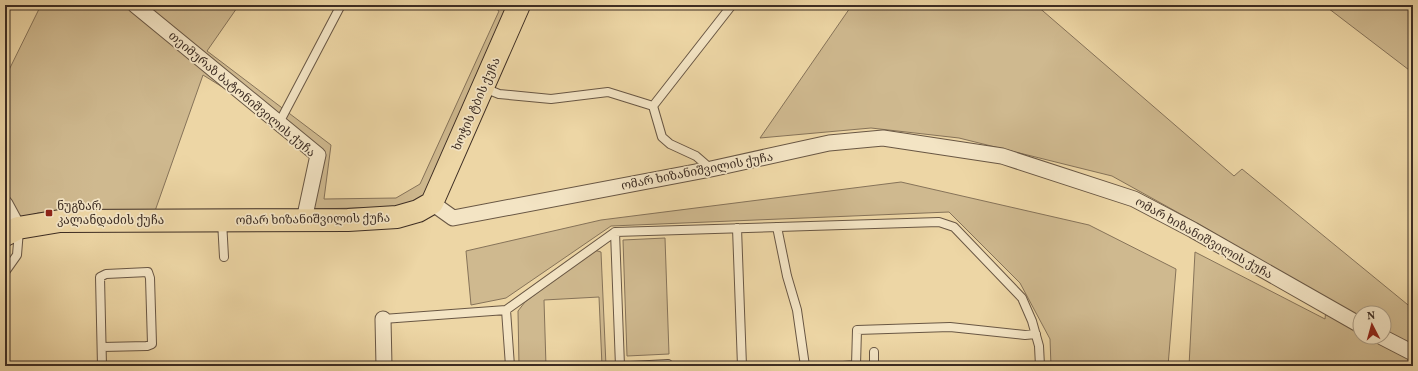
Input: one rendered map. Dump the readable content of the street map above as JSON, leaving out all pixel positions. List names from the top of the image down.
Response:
{
  "streets": {
    "main road": ["ხოჭის ტბის ქუჩა", "ომარ ხიზანიშვილის ქუჩა"],
    "street": ["თეიმურაზ ბატონიშვილის ქუჩა"]
  },
  "crossings": [
    ["თეიმურაზ ბატონიშვილის ქუჩა", "ომარ ხიზანიშვილის ქუჩა"],
    ["ხოჭის ტბის ქუჩა", "ომარ ხიზანიშვილის ქუჩა"]
  ],
  "places": {
    "transit": ["ნუგზარ კალანდაძის ქუჩა"]
  },
  "north": "top"
}
